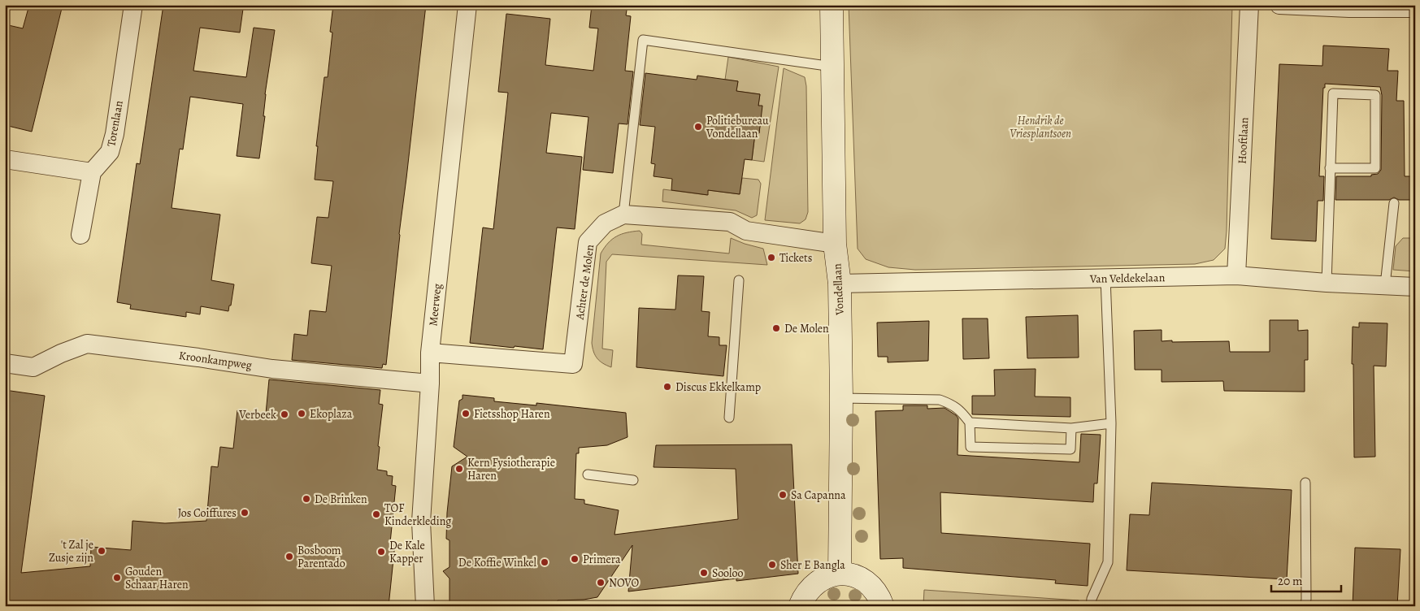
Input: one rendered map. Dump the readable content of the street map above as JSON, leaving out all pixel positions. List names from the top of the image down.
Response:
{
  "streets": {
    "street": [
      "Torenlaan",
      "Hooftlaan",
      "Van Veldekelaan",
      "Achter de Molen",
      "Vondellaan",
      "Meerweg",
      "Kroonkampweg"
    ]
  },
  "crossings": [
    ["Hooftlaan", "Van Veldekelaan"],
    ["Van Veldekelaan", "Vondellaan"],
    ["Achter de Molen", "Vondellaan"],
    ["Achter de Molen", "Meerweg"],
    ["Meerweg", "Kroonkampweg"]
  ],
  "parks": ["Hendrik de Vriesplantsoen"],
  "places": [
    "Politiebureau Vondellaan",
    "Tickets",
    "De Molen",
    "Discus Ekkelkamp",
    "Ekoplaza",
    "Fietsshop Haren",
    "Verbeek",
    "Kern Fysiotherapie Haren",
    "Sa Capanna",
    "De Brinken",
    "Jos Coiffures",
    "TOF Kinderkleding",
    "'t Zal je Zusje zijn",
    "De Kale Kapper",
    "Bosboom Parentado",
    "Primera",
    "De Koffie Winkel",
    "Sher E Bangla",
    "Sooloo",
    "Gouden Schaar Haren",
    "NOVO"
  ],
  "scale_bar": "20 m"
}
